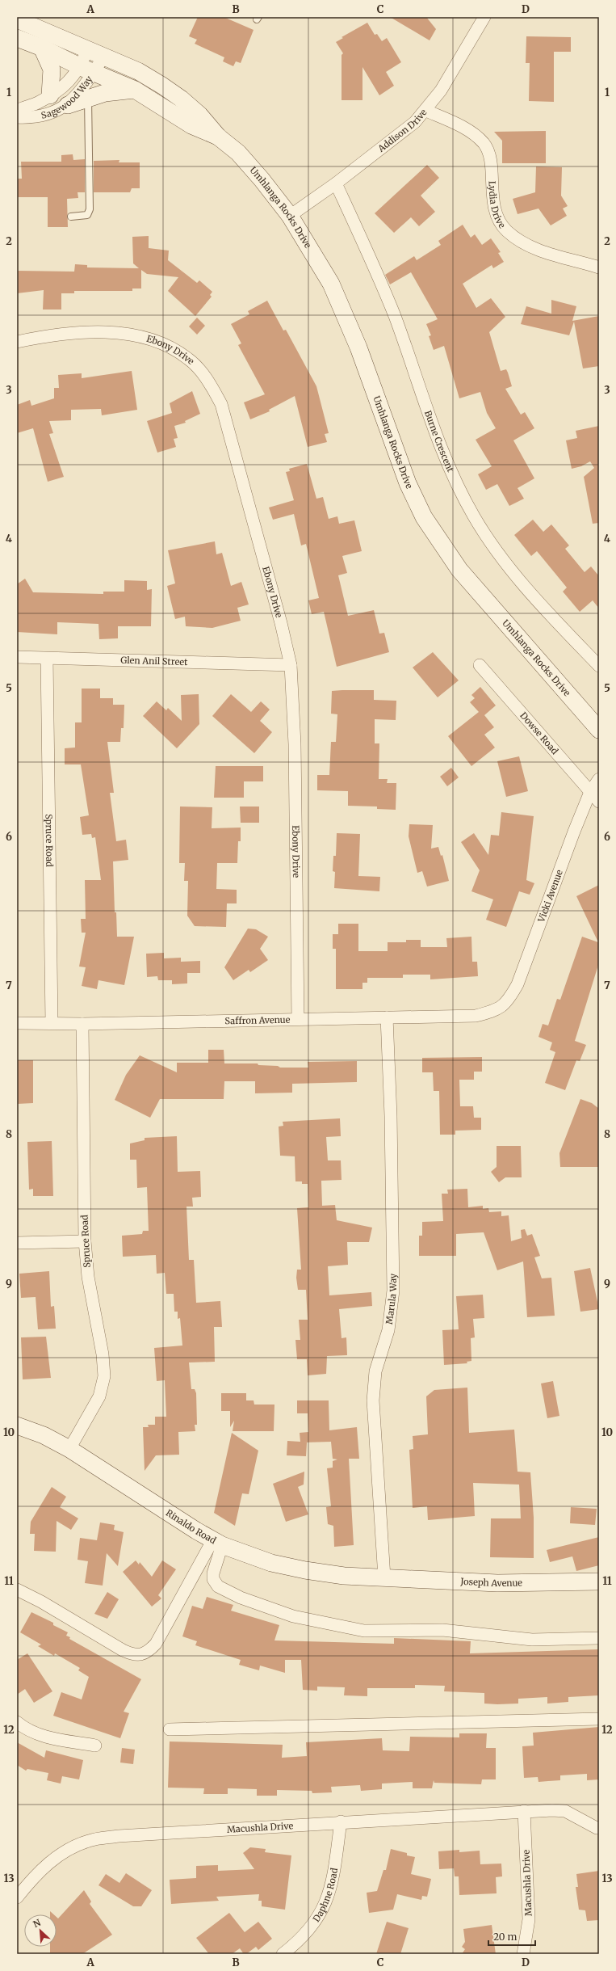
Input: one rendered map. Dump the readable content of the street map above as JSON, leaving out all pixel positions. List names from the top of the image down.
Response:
{
  "streets": {
    "main road": ["Umhlanga Rocks Drive", "Rinaldo Road", "Joseph Avenue"],
    "street": [
      "Sagewood Way",
      "Addison Drive",
      "Lydia Drive",
      "Ebony Drive",
      "Burne Crescent",
      "Glen Anil Street",
      "Dowse Road",
      "Spruce Road",
      "Vicki Avenue",
      "Saffron Avenue",
      "Marula Way",
      "Macushla Drive",
      "Daphne Road"
    ]
  },
  "crossings": [
    ["Sagewood Way", "Umhlanga Rocks Drive"],
    ["Addison Drive", "Lydia Drive"],
    ["Addison Drive", "Umhlanga Rocks Drive"],
    ["Addison Drive", "Burne Crescent"],
    ["Ebony Drive", "Glen Anil Street"],
    ["Ebony Drive", "Saffron Avenue"],
    ["Glen Anil Street", "Spruce Road"],
    ["Dowse Road", "Vicki Avenue"],
    ["Spruce Road", "Saffron Avenue"],
    ["Spruce Road", "Rinaldo Road"],
    ["Vicki Avenue", "Saffron Avenue"],
    ["Saffron Avenue", "Marula Way"],
    ["Marula Way", "Rinaldo Road"],
    ["Marula Way", "Joseph Avenue"],
    ["Rinaldo Road", "Joseph Avenue"],
    ["Macushla Drive", "Daphne Road"]
  ],
  "scale_bar": "20 m",
  "north": "top left",
  "grid": {
    "columns": [
      "A",
      "B",
      "C",
      "D"
    ],
    "rows": [
      "1",
      "2",
      "3",
      "4",
      "5",
      "6",
      "7",
      "8",
      "9",
      "10",
      "11",
      "12",
      "13"
    ]
  }
}
